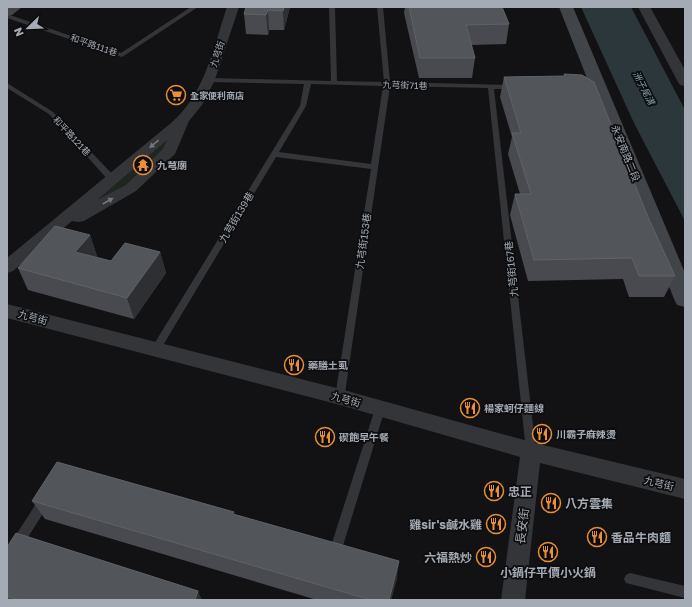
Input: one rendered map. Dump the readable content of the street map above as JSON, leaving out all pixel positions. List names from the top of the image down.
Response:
{
  "streets": {
    "main road": ["永安南路二段"],
    "street": ["九芎街", "長安街"],
    "lane": [
      "和平路111巷",
      "九芎街71巷",
      "和平路121巷",
      "九芎街139巷",
      "九芎街153巷",
      "九芎街167巷"
    ]
  },
  "crossings": [
    ["九芎街", "九芎街71巷"],
    ["九芎街", "和平路121巷"],
    ["九芎街", "九芎街139巷"],
    ["九芎街", "九芎街153巷"],
    ["九芎街", "九芎街167巷"],
    ["九芎街", "長安街"],
    ["九芎街71巷", "九芎街139巷"],
    ["九芎街71巷", "九芎街153巷"],
    ["九芎街71巷", "九芎街167巷"],
    ["九芎街167巷", "長安街"]
  ],
  "water": ["洲子尾溝"],
  "places": {
    "supermarket": ["全家便利商店"],
    "temple": ["九芎廟"],
    "restaurant": [
      "藥膳土虱",
      "楊家蚵仔麵線",
      "川霸子麻辣燙",
      "碶飽早午餐",
      "忠正",
      "八方雲集",
      "雞sir's鹹水雞",
      "香品牛肉麵",
      "小鍋仔平價小火鍋",
      "六福熱炒"
    ]
  },
  "north": "bottom left"
}
